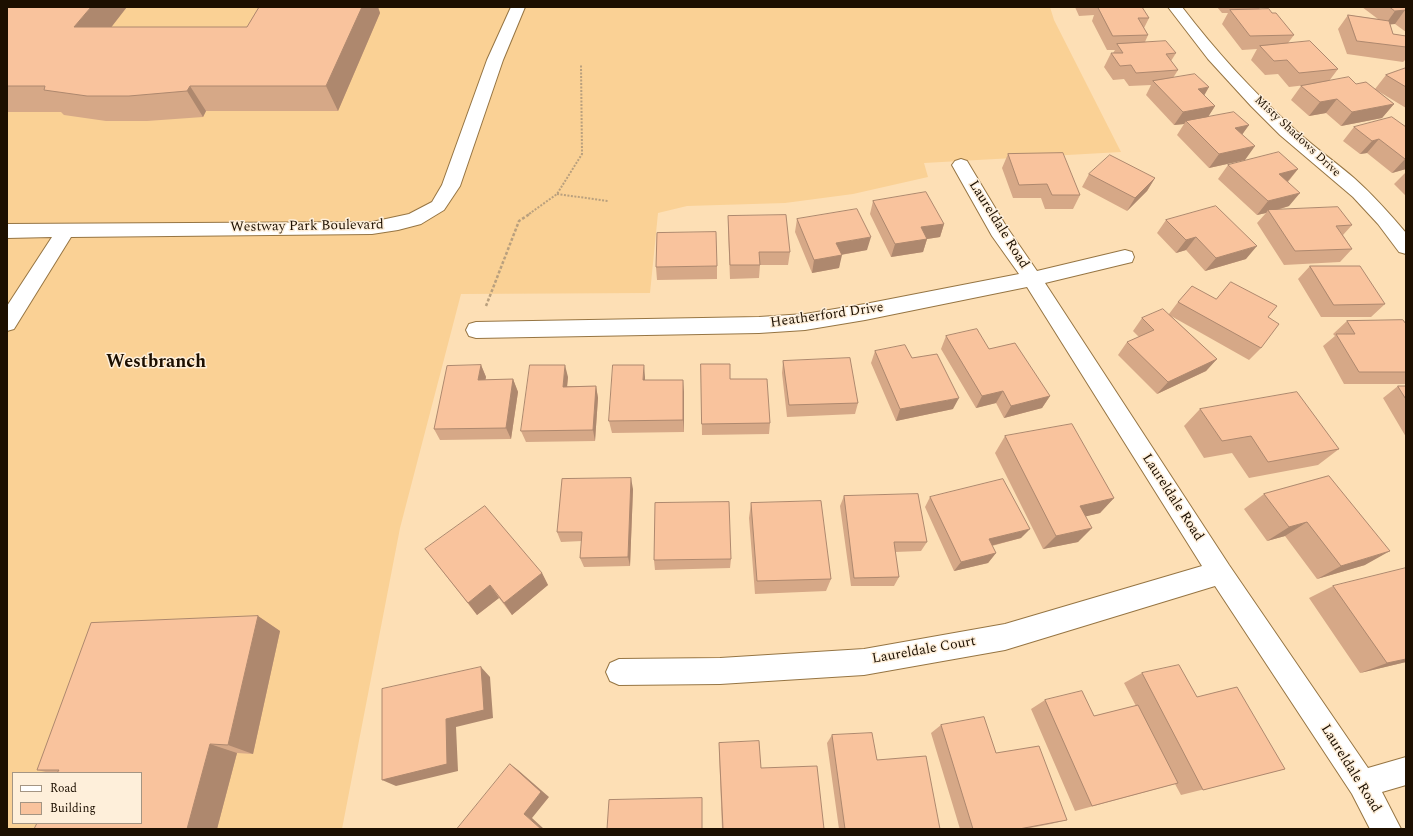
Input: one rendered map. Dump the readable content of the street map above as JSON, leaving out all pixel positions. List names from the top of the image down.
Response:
{
  "streets": {
    "street": [
      "Misty Shadows Drive",
      "Laureldale Road",
      "Westway Park Boulevard",
      "Heatherford Drive",
      "Laureldale Court"
    ]
  },
  "crossings": [
    ["Laureldale Road", "Heatherford Drive"],
    ["Laureldale Road", "Laureldale Court"]
  ],
  "districts": ["Westbranch"],
  "legend": ["Road", "Building"]
}
